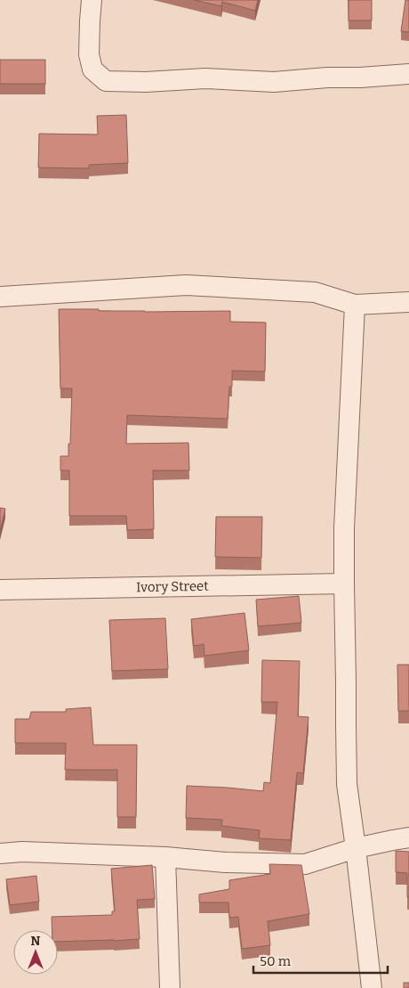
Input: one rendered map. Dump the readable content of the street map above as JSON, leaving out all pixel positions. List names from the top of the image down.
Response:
{
  "streets": {
    "street": ["Ivory Street"]
  },
  "scale_bar": "50 m",
  "north": "top"
}
